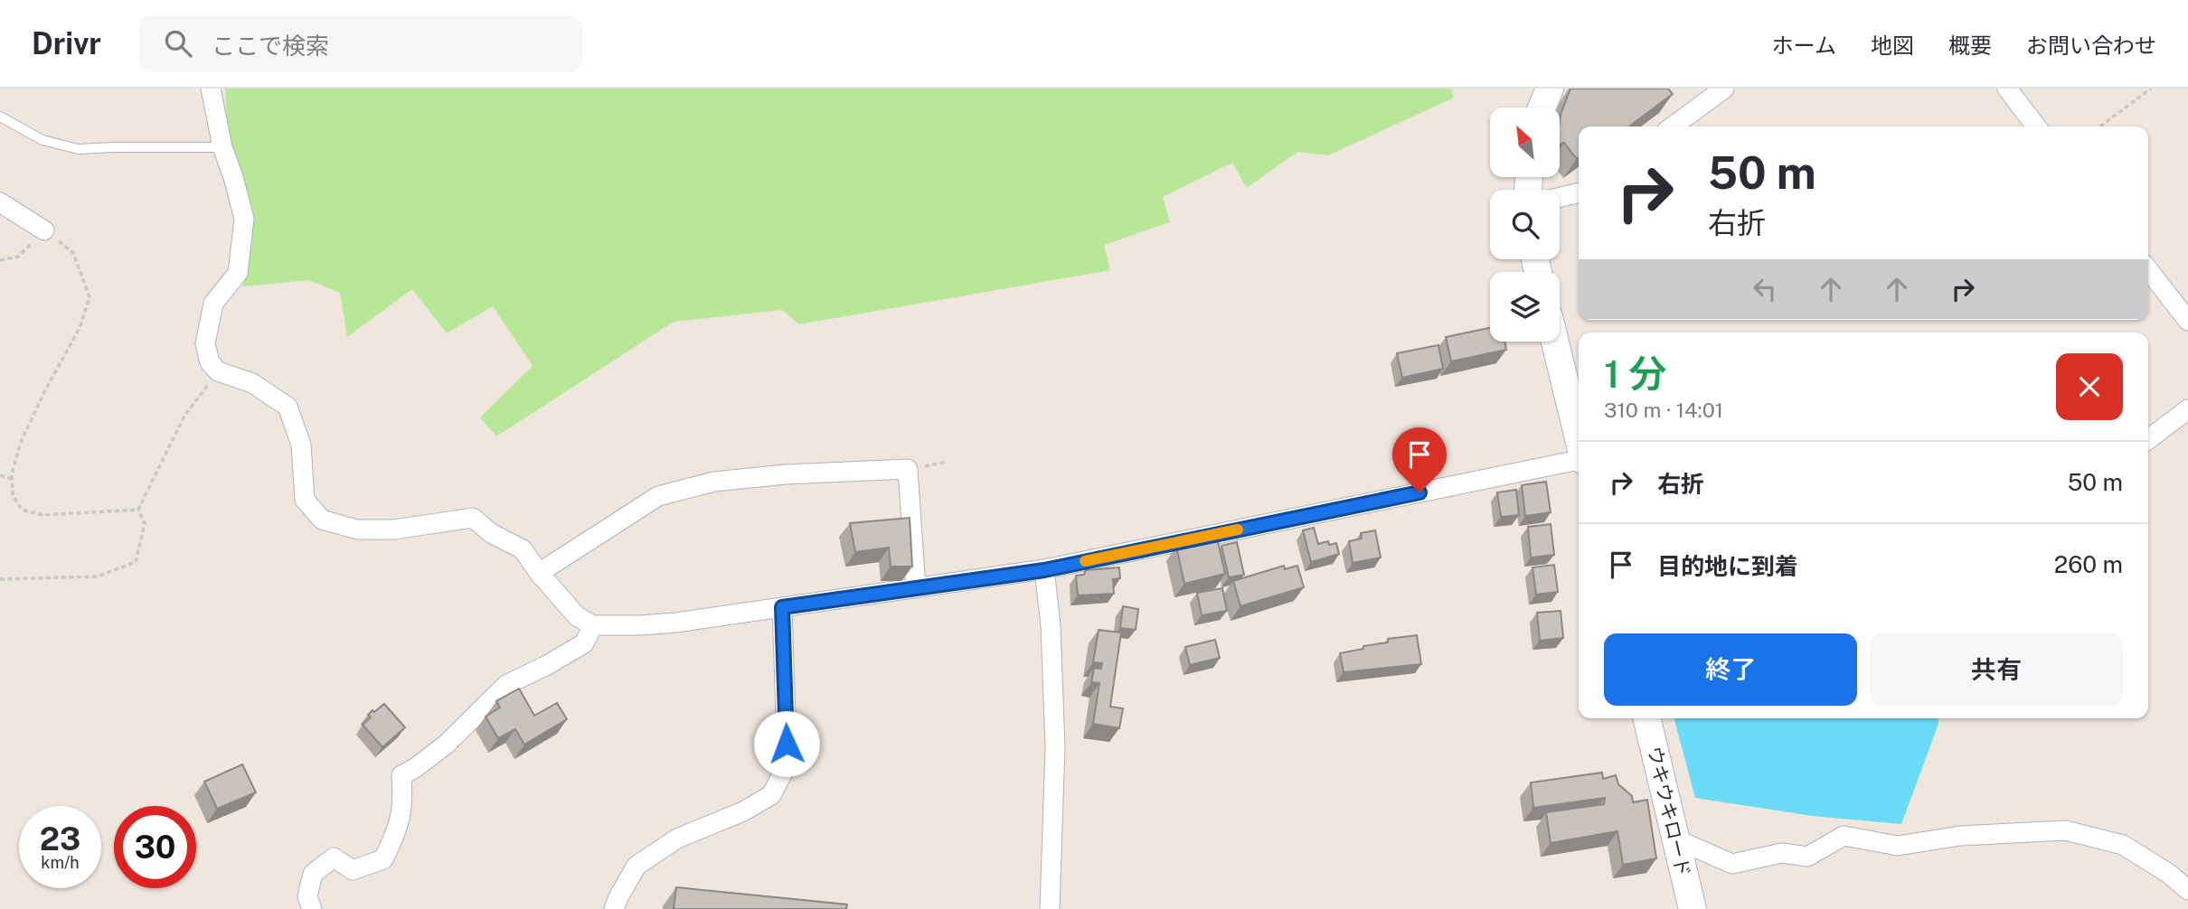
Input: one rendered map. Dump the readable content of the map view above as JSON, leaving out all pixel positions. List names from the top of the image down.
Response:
{
  "streets": {
    "street": ["ウキウキロード"]
  },
  "north": "top left",
  "page": {
    "header": "Drivr",
    "search": "ここで検索",
    "nav": [
      "ホーム",
      "地図",
      "概要",
      "お問い合わせ"
    ],
    "turn": ["50 m", "右折"],
    "heading": ["1 分", "310 m · 14:01"],
    "list": [
      {
        "name": "右折",
        "value": "50 m"
      },
      {
        "name": "目的地に到着",
        "value": "260 m"
      }
    ],
    "buttons": ["終了", "共有"],
    "speed": "23 km/h",
    "limit": "30"
  }
}
